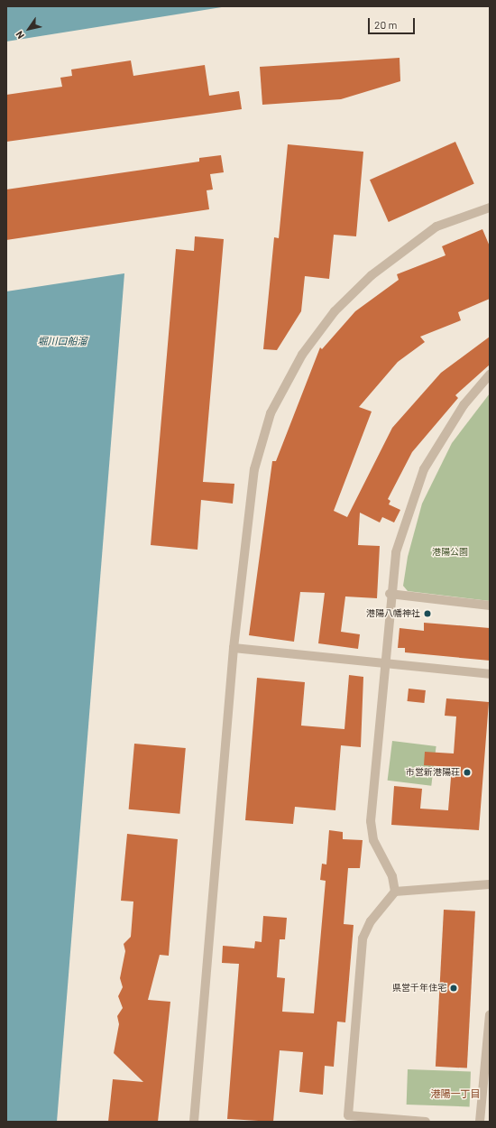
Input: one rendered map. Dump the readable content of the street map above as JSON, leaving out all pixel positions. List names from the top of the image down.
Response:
{
  "districts": ["港陽一丁目"],
  "water": ["堀川口船溜"],
  "parks": ["港陽公園"],
  "places": ["港陽八幡神社", "市営新港陽荘", "県営千年住宅"],
  "scale_bar": "20 m",
  "north": "bottom left"
}
